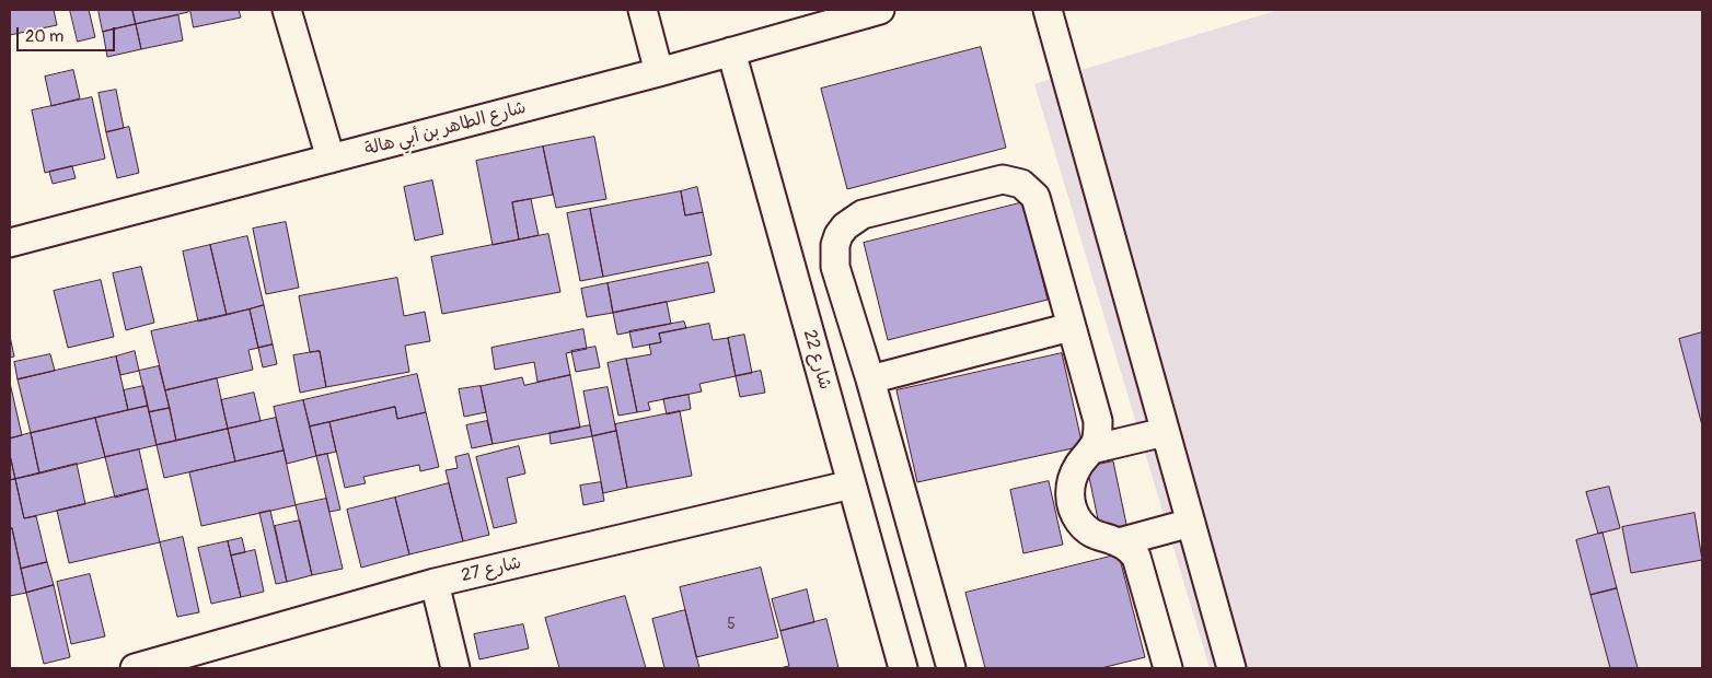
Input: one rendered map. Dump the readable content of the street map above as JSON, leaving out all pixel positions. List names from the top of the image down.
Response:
{
  "streets": {
    "street": ["شارع الطاهر بن أبي هالة", "شارع 22", "شارع 27"]
  },
  "crossings": [
    ["شارع الطاهر بن أبي هالة", "شارع 22"],
    ["شارع 22", "شارع 27"]
  ],
  "house_numbers": ["5"],
  "scale_bar": "20 m"
}
